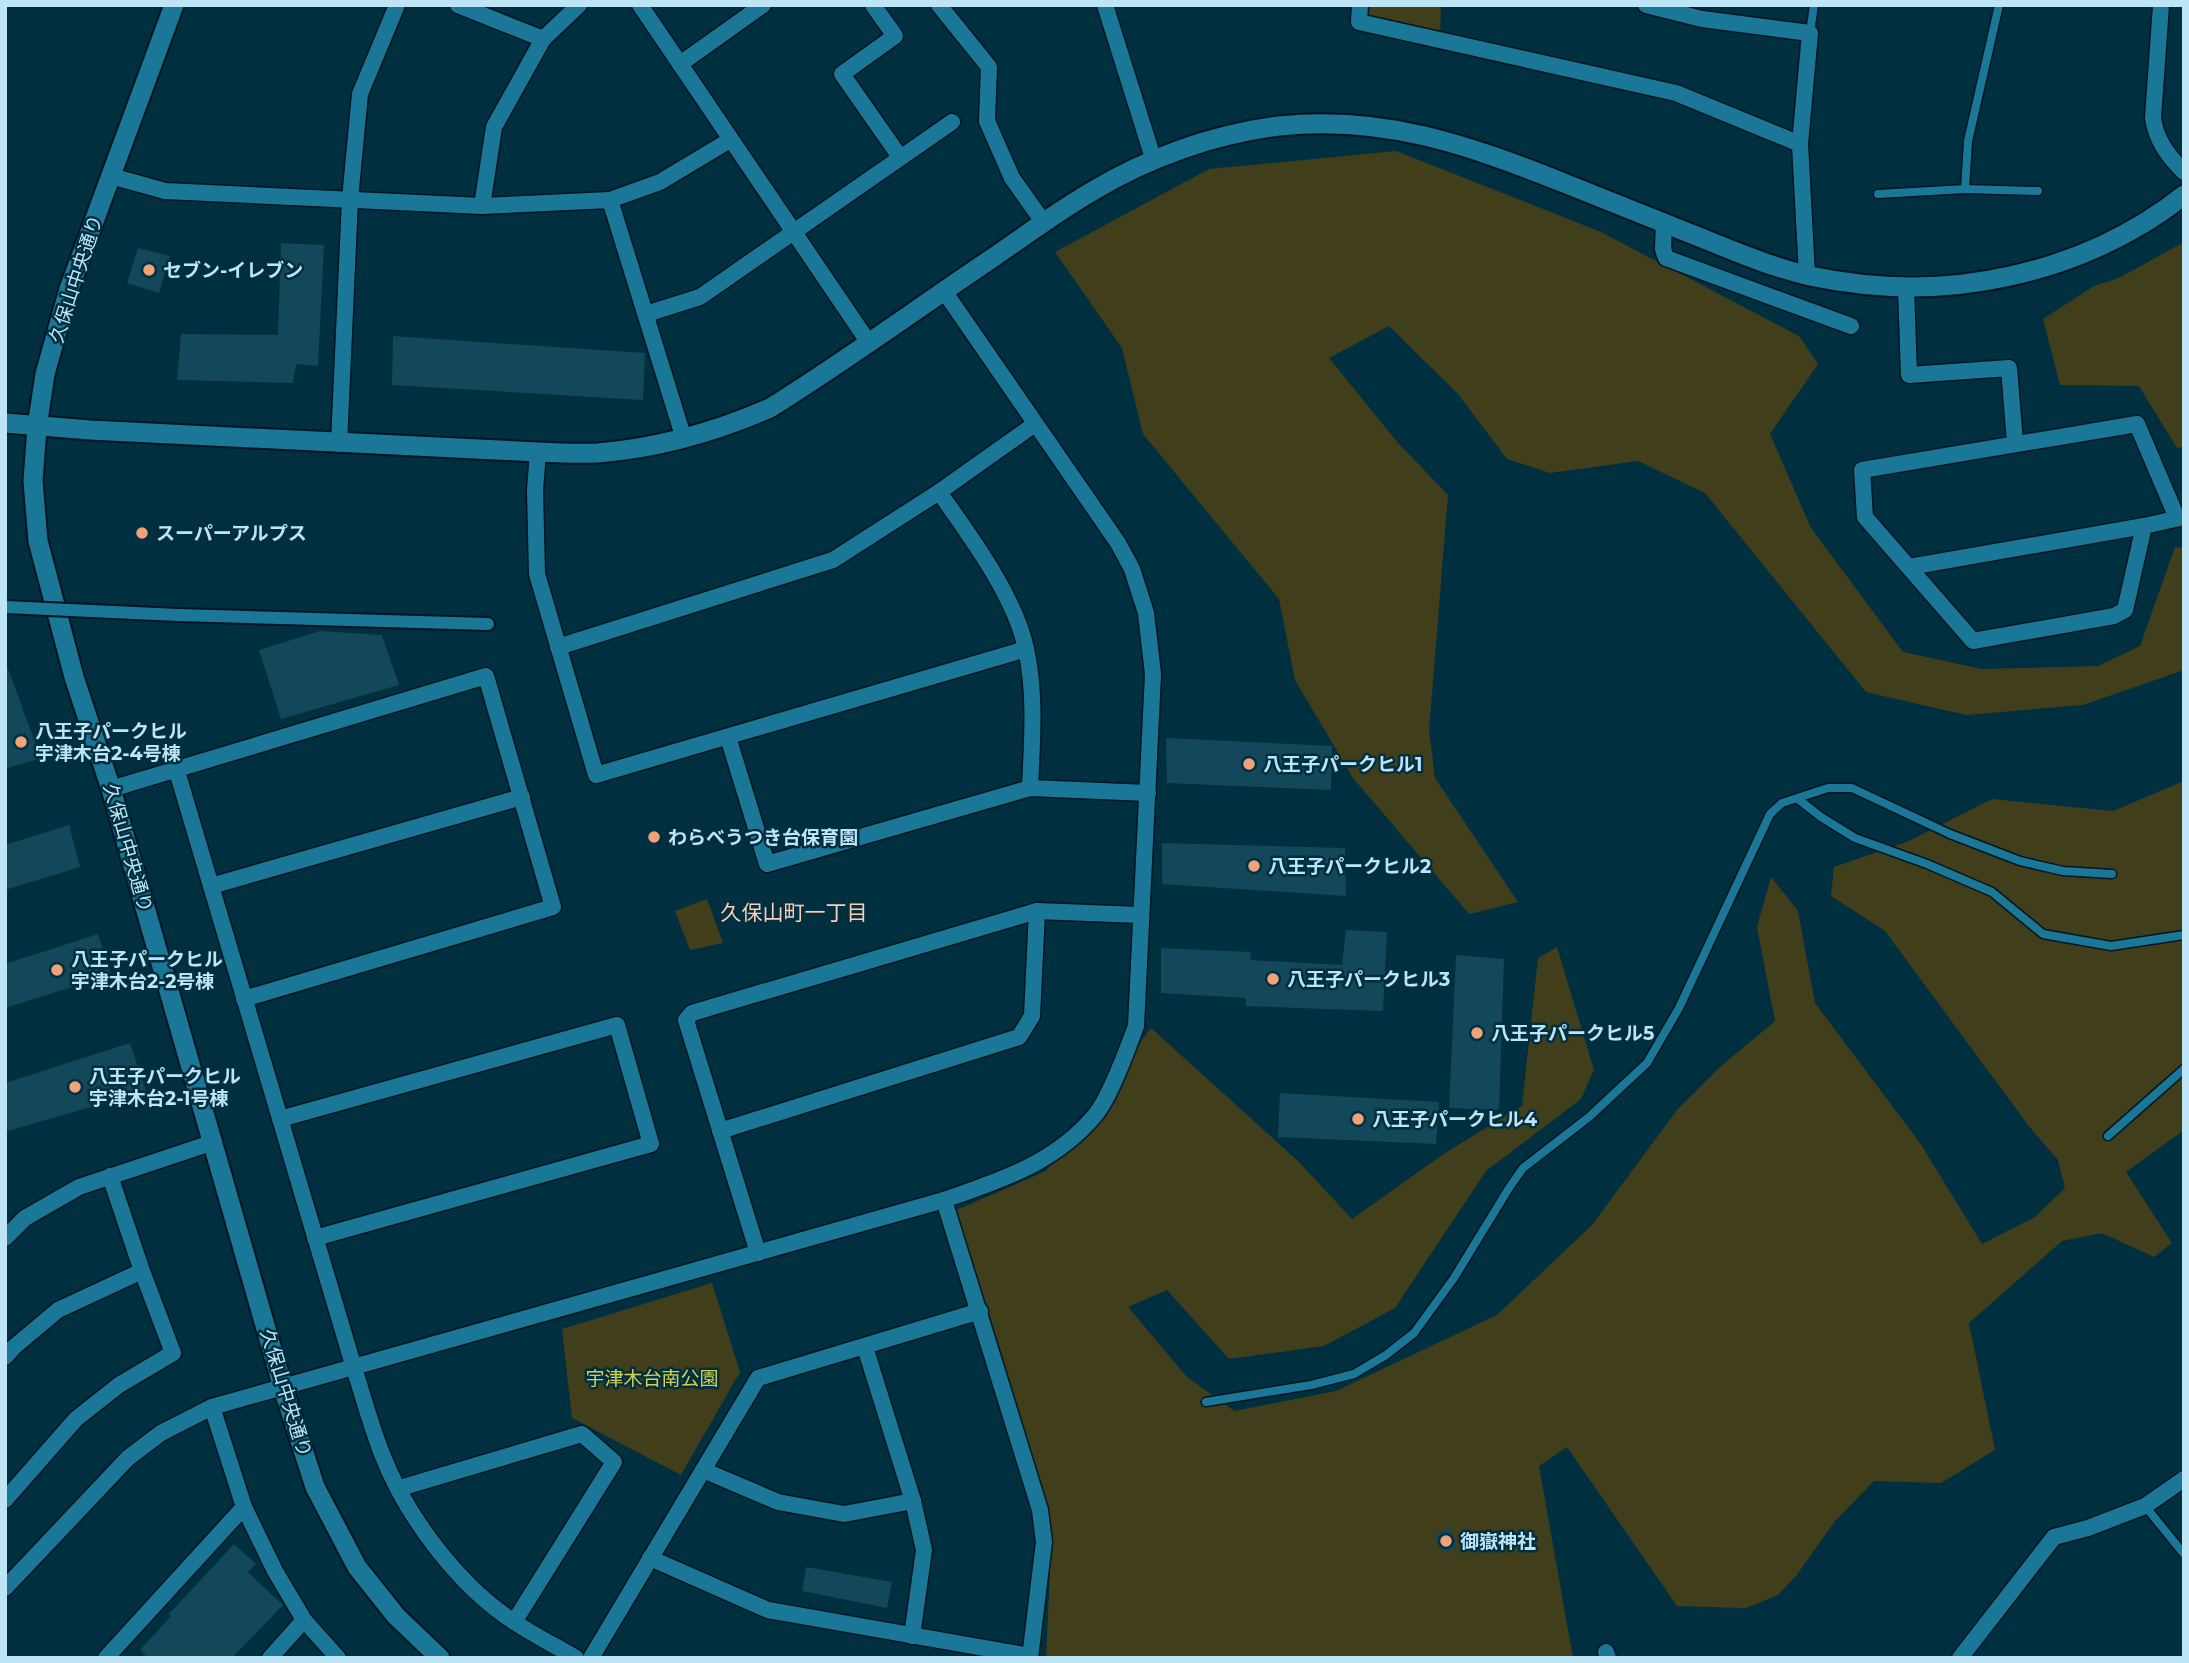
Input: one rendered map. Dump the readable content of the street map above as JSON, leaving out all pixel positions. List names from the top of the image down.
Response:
{
  "streets": {
    "street": ["久保山中央通り"]
  },
  "districts": ["久保山町一丁目"],
  "parks": ["宇津木台南公園"],
  "places": [
    "セブン-イレブン",
    "スーパーアルプス",
    "八王子パークヒル 宇津木台2-4号棟",
    "八王子パークヒル1",
    "わらべうつき台保育園",
    "八王子パークヒル2",
    "八王子パークヒル 宇津木台2-2号棟",
    "八王子パークヒル3",
    "八王子パークヒル5",
    "八王子パークヒル 宇津木台2-1号棟",
    "八王子パークヒル4",
    "御嶽神社"
  ]
}
